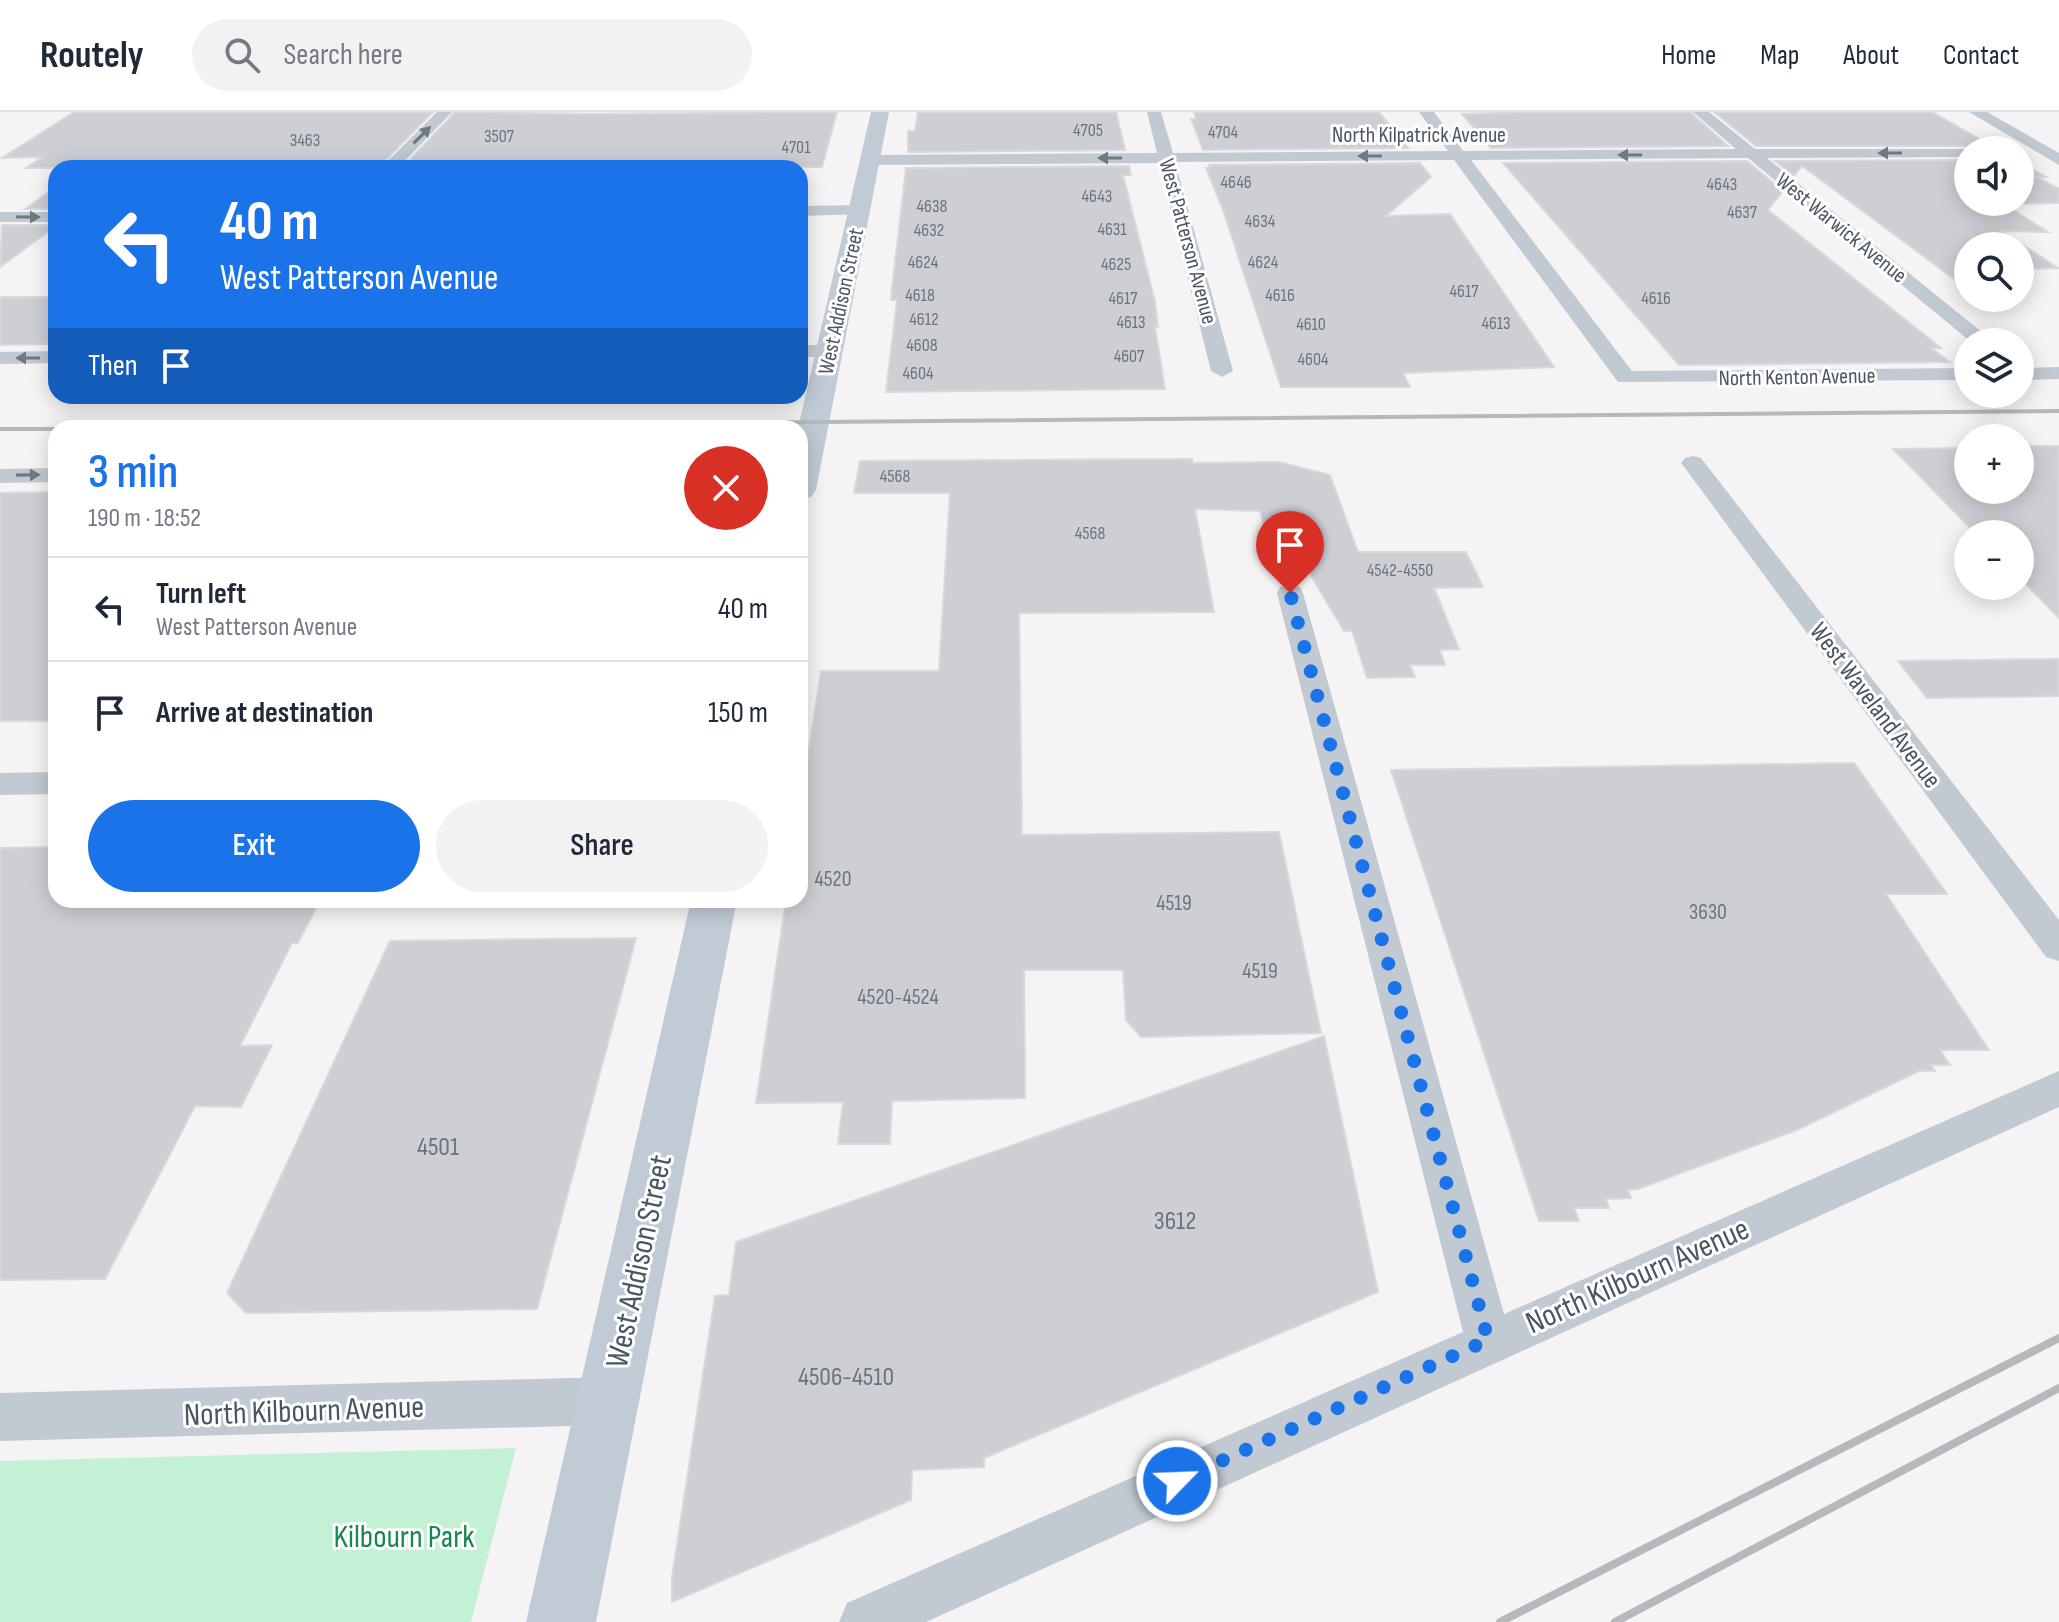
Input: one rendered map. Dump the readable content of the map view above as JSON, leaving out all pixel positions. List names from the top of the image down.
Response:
{
  "streets": {
    "main road": ["West Addison Street"],
    "street": [
      "North Kilpatrick Avenue",
      "West Warwick Avenue",
      "West Patterson Avenue",
      "North Kenton Avenue",
      "West Waveland Avenue",
      "North Kilbourn Avenue"
    ]
  },
  "crossings": [
    ["North Kilpatrick Avenue", "West Warwick Avenue"],
    ["North Kilpatrick Avenue", "West Patterson Avenue"],
    ["North Kilpatrick Avenue", "West Addison Street"],
    ["North Kilpatrick Avenue", "North Kenton Avenue"],
    ["West Addison Street", "North Kilbourn Avenue"]
  ],
  "one_way": ["North Kilpatrick Avenue"],
  "parks": ["Kilbourn Park"],
  "house_numbers": [
    "4705",
    "4704",
    "3507",
    "3463",
    "4701",
    "4646",
    "4643",
    "4643",
    "4638",
    "4637",
    "4634",
    "4631",
    "4632",
    "4624",
    "4624",
    "4625",
    "4617",
    "4618",
    "4616",
    "4617",
    "4616",
    "4612",
    "4613",
    "4613",
    "4610",
    "4608",
    "4607",
    "4604",
    "4604",
    "4568",
    "4568",
    "4542-4550",
    "4520",
    "4519",
    "3630",
    "4519",
    "4520-4524",
    "4501",
    "3612",
    "4506-4510"
  ],
  "page": {
    "header": "Routely",
    "search": "Search here",
    "nav": [
      "Home",
      "Map",
      "About",
      "Contact"
    ],
    "map_buttons": ["+", "−"],
    "turn": ["40 m", "West Patterson Avenue"],
    "then": "Then",
    "heading": ["3 min", "190 m · 18:52"],
    "list": [
      {
        "name": "Turn left",
        "note": "West Patterson Avenue",
        "value": "40 m"
      },
      {
        "name": "Arrive at destination",
        "value": "150 m"
      }
    ],
    "buttons": ["Exit", "Share"]
  }
}
